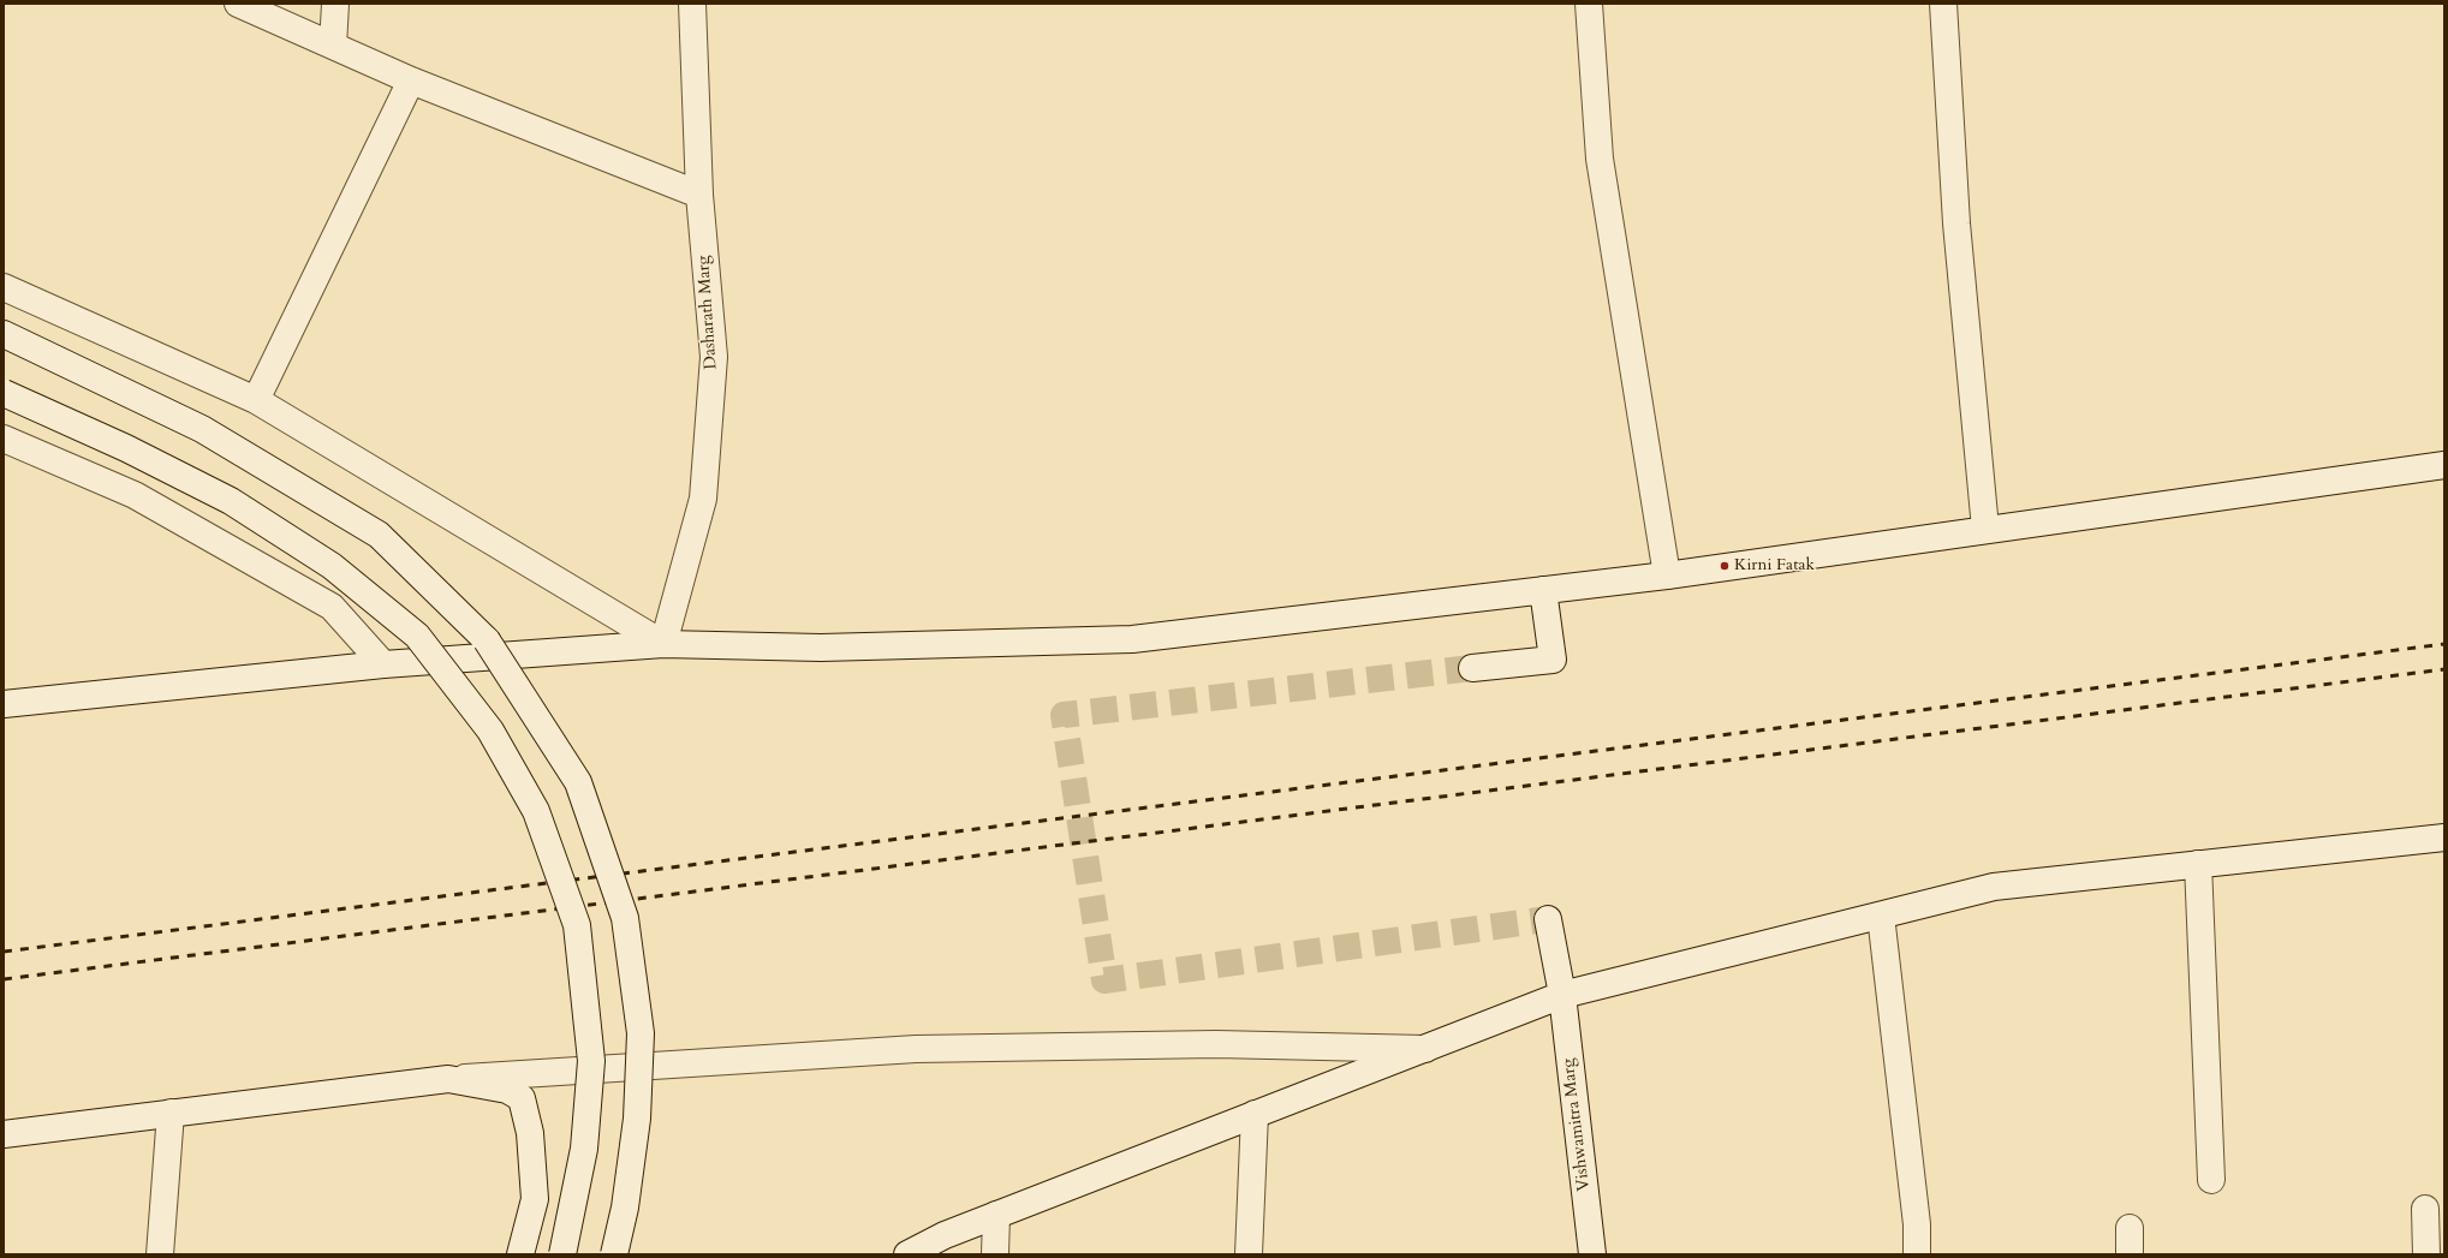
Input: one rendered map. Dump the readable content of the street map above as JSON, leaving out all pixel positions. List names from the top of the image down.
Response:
{
  "streets": {
    "street": ["Dasharath Marg", "Vishwamitra Marg"]
  },
  "places": ["Kirni Fatak"]
}
